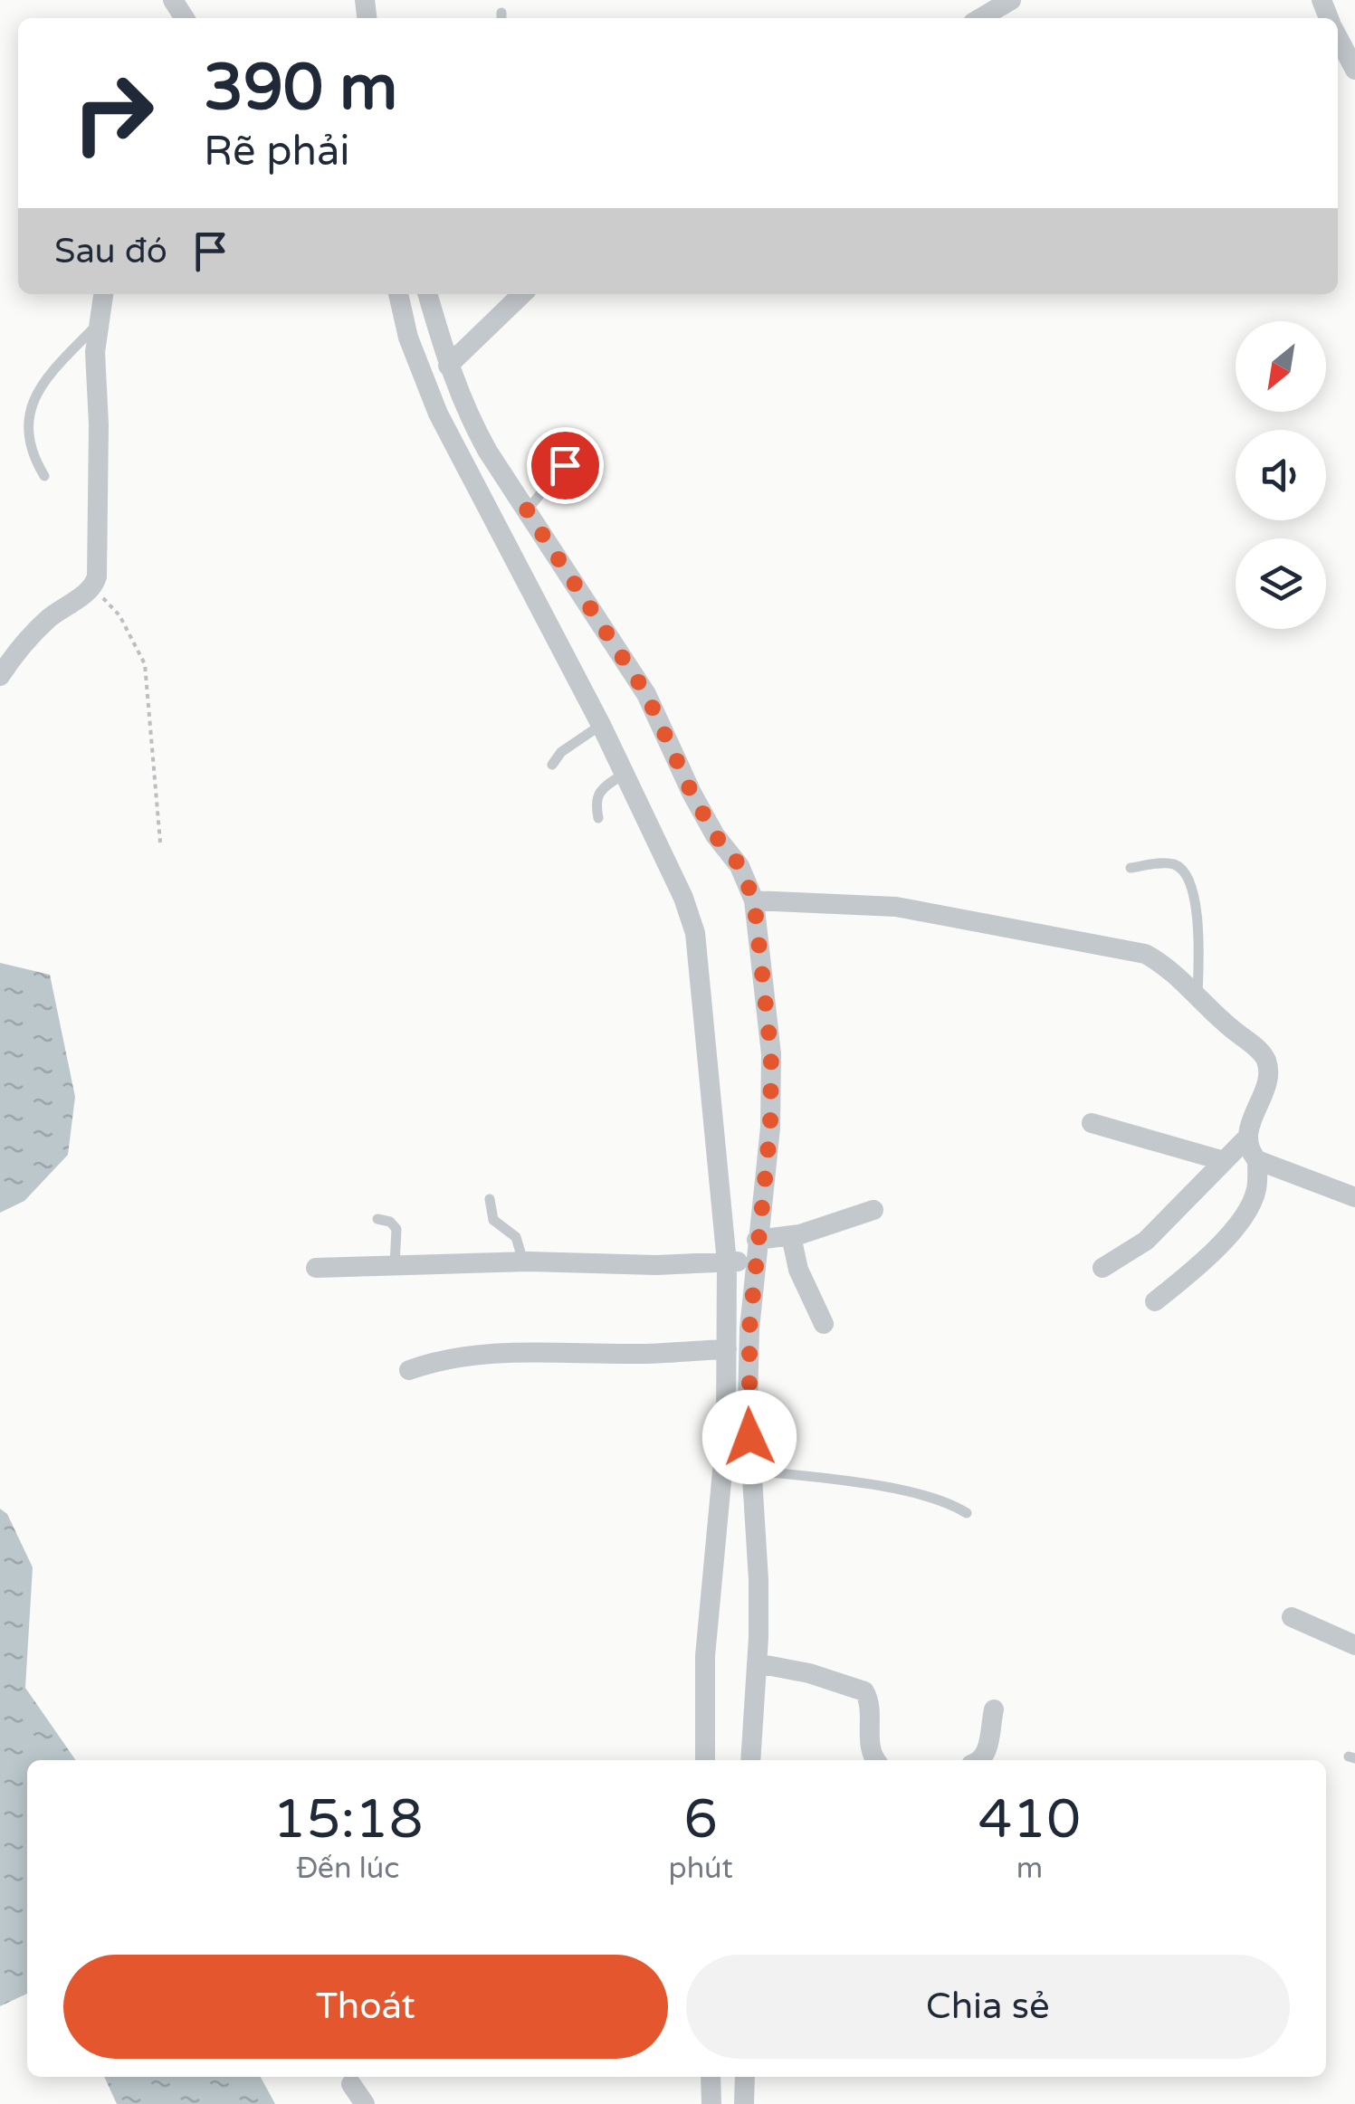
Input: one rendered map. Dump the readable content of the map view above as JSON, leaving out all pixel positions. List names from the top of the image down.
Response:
{
  "north": "bottom left",
  "page": {
    "turn": ["390 m", "Rẽ phải"],
    "then": "Sau đó",
    "eta": [
      "15:18",
      "Đến lúc",
      "6",
      "phút",
      "410",
      "m"
    ],
    "buttons": ["Thoát", "Chia sẻ"]
  }
}
